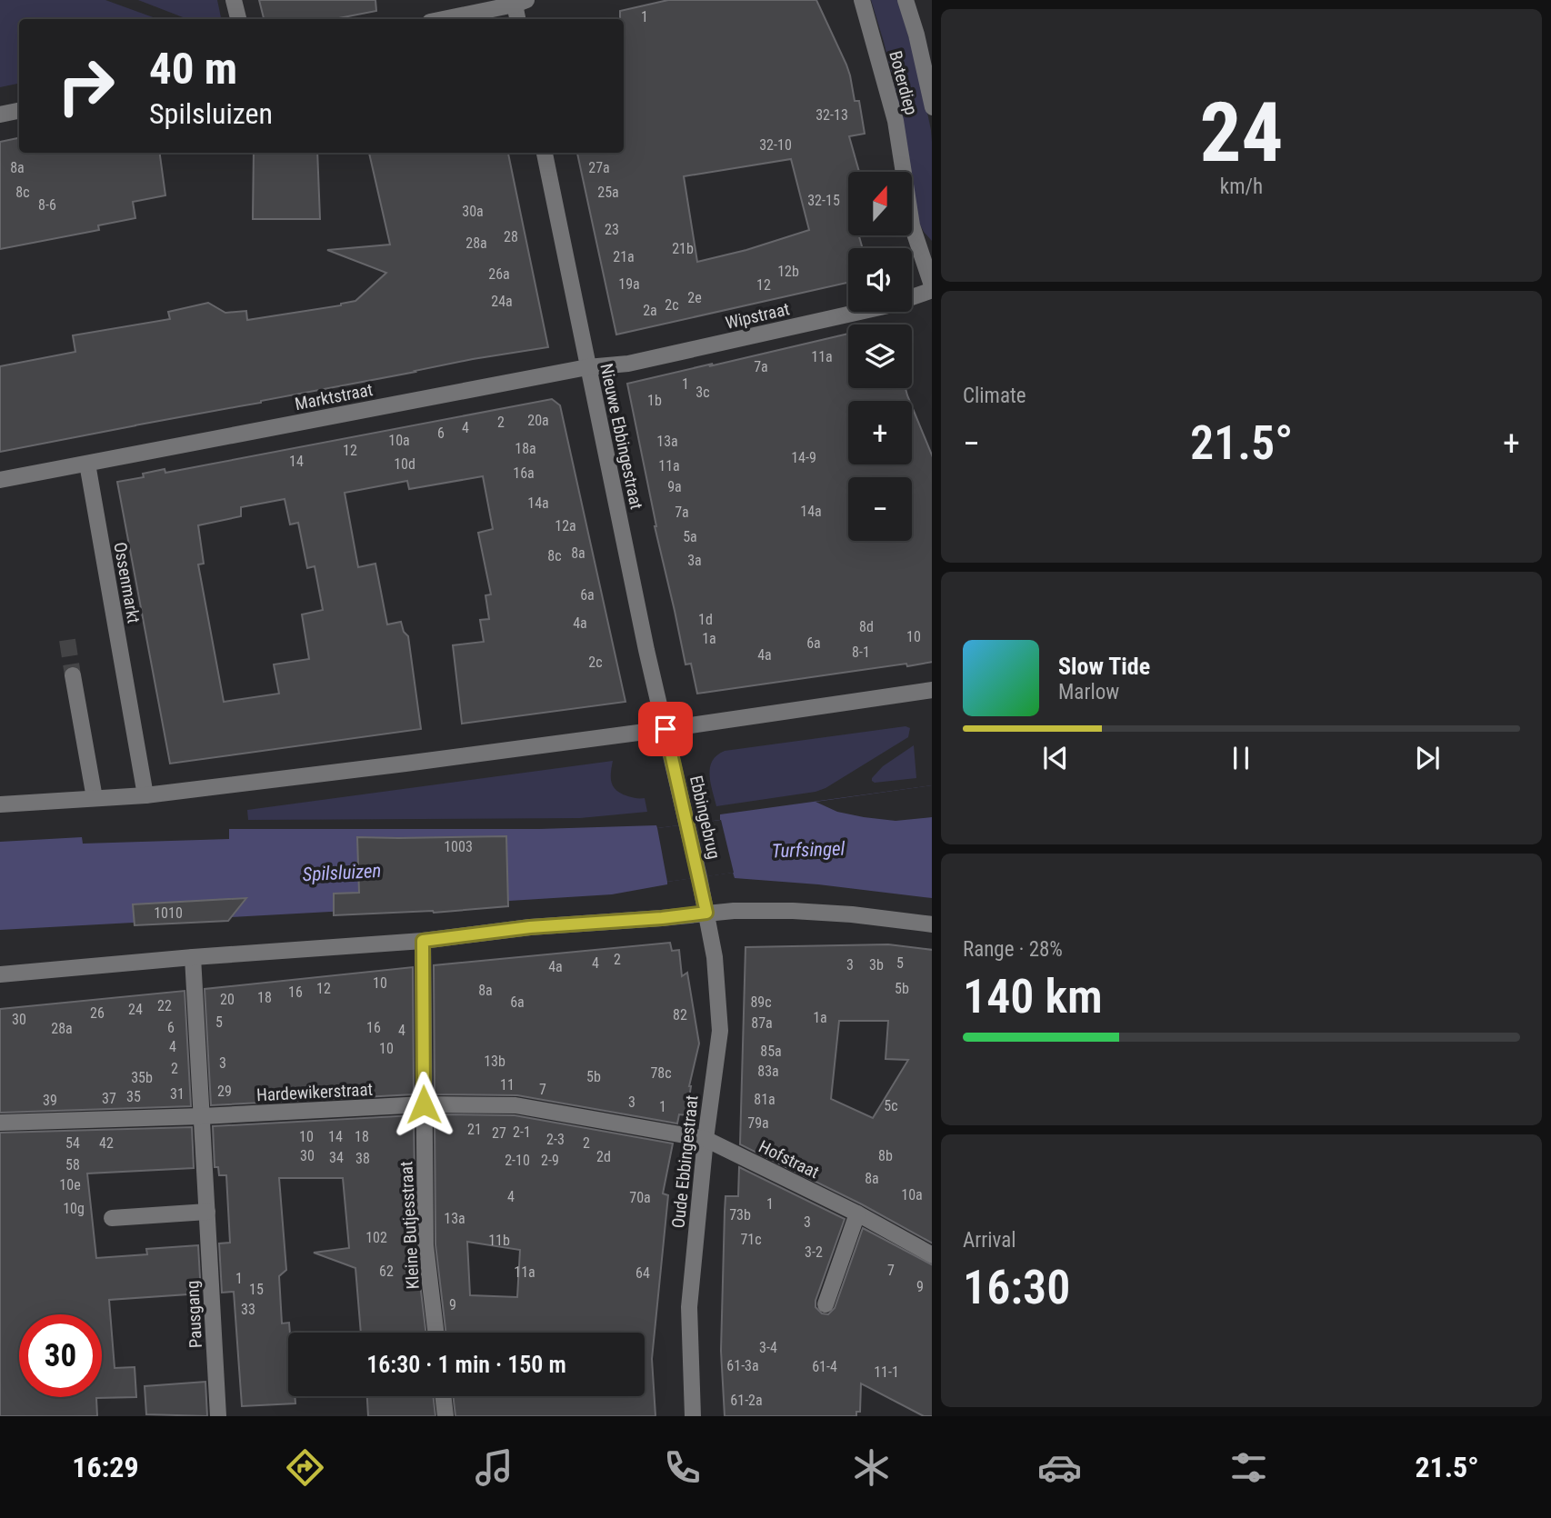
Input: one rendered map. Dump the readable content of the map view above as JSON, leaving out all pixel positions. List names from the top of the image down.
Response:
{
  "streets": {
    "street": [
      "Boterdiep",
      "Wipstraat",
      "Marktstraat",
      "Nieuwe Ebbingestraat",
      "Ossenmarkt",
      "Ebbingebrug",
      "Hardewikerstraat",
      "Hofstraat",
      "Oude Ebbingestraat",
      "Kleine Butjesstraat",
      "Pausgang"
    ]
  },
  "crossings": [
    ["Boterdiep", "Wipstraat"],
    ["Wipstraat", "Marktstraat"],
    ["Wipstraat", "Nieuwe Ebbingestraat"],
    ["Marktstraat", "Nieuwe Ebbingestraat"],
    ["Marktstraat", "Ossenmarkt"],
    ["Nieuwe Ebbingestraat", "Ebbingebrug"],
    ["Ebbingebrug", "Oude Ebbingestraat"],
    ["Hardewikerstraat", "Hofstraat"],
    ["Hardewikerstraat", "Oude Ebbingestraat"],
    ["Hardewikerstraat", "Kleine Butjesstraat"],
    ["Hardewikerstraat", "Pausgang"],
    ["Hofstraat", "Oude Ebbingestraat"]
  ],
  "water": ["Turfsingel", "Spilsluizen"],
  "house_numbers": [
    "1",
    "32-13",
    "32-10",
    "8a",
    "27a",
    "8c",
    "25a",
    "32-15",
    "8-6",
    "30a",
    "23",
    "28",
    "28a",
    "21b",
    "21a",
    "12b",
    "26a",
    "19a",
    "12",
    "2e",
    "24a",
    "2c",
    "2a",
    "11a",
    "7a",
    "1",
    "3c",
    "1b",
    "20a",
    "2",
    "4",
    "6",
    "10a",
    "13a",
    "18a",
    "12",
    "14-9",
    "14",
    "10d",
    "11a",
    "16a",
    "9a",
    "14a",
    "14a",
    "7a",
    "12a",
    "5a",
    "8a",
    "8c",
    "3a",
    "6a",
    "1d",
    "4a",
    "8d",
    "10",
    "1a",
    "6a",
    "8-1",
    "4a",
    "2c",
    "1003",
    "1010",
    "2",
    "4",
    "5",
    "3",
    "3b",
    "4a",
    "10",
    "12",
    "5b",
    "8a",
    "16",
    "18",
    "20",
    "6a",
    "89c",
    "22",
    "24",
    "26",
    "82",
    "1a",
    "30",
    "5",
    "87a",
    "6",
    "16",
    "28a",
    "4",
    "4",
    "10",
    "85a",
    "13b",
    "3",
    "2",
    "83a",
    "78c",
    "5b",
    "35b",
    "11",
    "7",
    "29",
    "31",
    "35",
    "37",
    "81a",
    "39",
    "3",
    "5c",
    "1",
    "79a",
    "21",
    "2-1",
    "27",
    "10",
    "14",
    "18",
    "2-3",
    "54",
    "42",
    "2",
    "30",
    "8b",
    "2d",
    "34",
    "38",
    "2-10",
    "2-9",
    "58",
    "8a",
    "10e",
    "10a",
    "4",
    "70a",
    "1",
    "10g",
    "73b",
    "13a",
    "3",
    "102",
    "71c",
    "11b",
    "3-2",
    "7",
    "62",
    "11a",
    "64",
    "1",
    "9",
    "15",
    "9",
    "33",
    "3-4",
    "61-3a",
    "61-4",
    "11-1",
    "61-2a"
  ],
  "north": "top",
  "page": {
    "tile": [
      ["24", "km/h"],
      "Climate",
      ["Range · 28%", "140 km"],
      ["Arrival", "16:30"]
    ],
    "turn": ["40 m", "Spilsluizen"],
    "map_buttons": ["+", "−"],
    "heat": ["−", "21.5°", "+"],
    "song": ["Slow Tide", "Marlow"],
    "limit": "30",
    "trip": "16:30 · 1 min · 150 m",
    "tabs": ["16:29", "21.5°"]
  }
}
